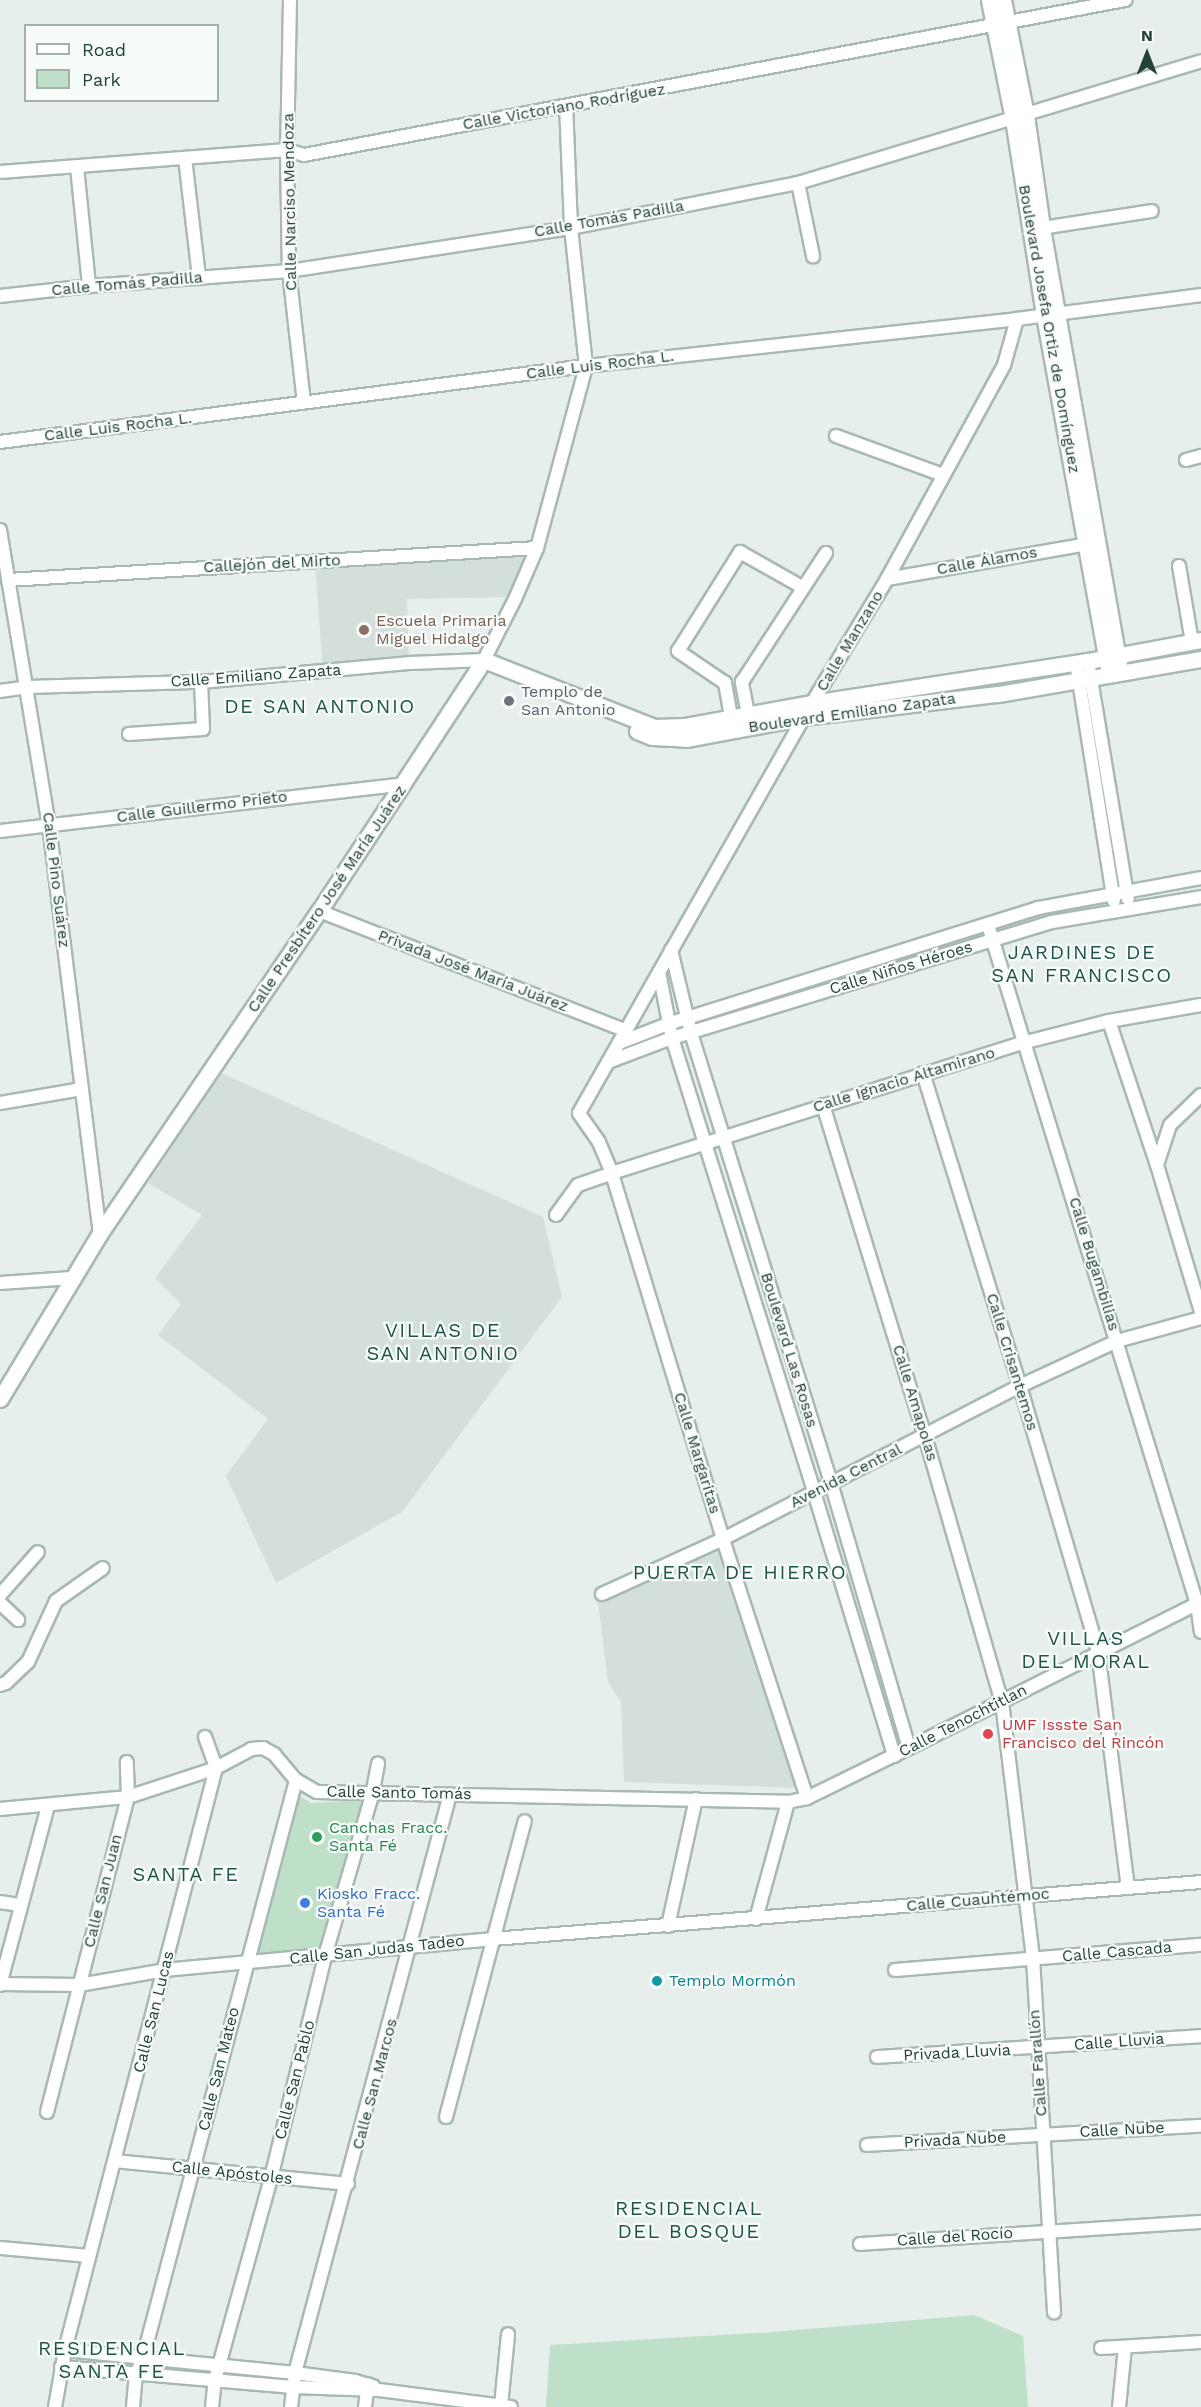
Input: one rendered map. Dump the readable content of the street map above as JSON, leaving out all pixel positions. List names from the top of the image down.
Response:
{
  "streets": {
    "street": [
      "Calle Victoriano Rodríguez",
      "Calle Narciso Mendoza",
      "Calle Tomás Padilla",
      "Boulevard Josefa Ortiz de Domínguez",
      "Calle Luis Rocha L.",
      "Calle Álamos",
      "Callejón del Mirto",
      "Calle Manzano",
      "Calle Emiliano Zapata",
      "Boulevard Emiliano Zapata",
      "Calle Guillermo Prieto",
      "Calle Pino Suárez",
      "Calle Presbítero José María Juárez",
      "Calle Niños Héroes",
      "Privada José María Juárez",
      "Calle Ignacio Altamirano",
      "Calle Bugambilias",
      "Boulevard Las Rosas",
      "Calle Crisantemos",
      "Calle Amapolas",
      "Calle Margaritas",
      "Avenida Central",
      "Calle Tenochtitlan",
      "Calle Santo Tomás",
      "Calle San Juan",
      "Calle Cuauhtémoc",
      "Calle San Judas Tadeo",
      "Calle Cascada",
      "Calle San Lucas",
      "Calle Lluvia",
      "Privada Lluvia",
      "Calle Farallón",
      "Calle San Mateo",
      "Calle San Pablo",
      "Calle San Marcos",
      "Calle Nube",
      "Privada Nube",
      "Calle Apóstoles",
      "Calle del Rocío"
    ]
  },
  "crossings": [
    ["Calle Victoriano Rodríguez", "Calle Narciso Mendoza"],
    ["Calle Victoriano Rodríguez", "Boulevard Josefa Ortiz de Domínguez"],
    ["Calle Narciso Mendoza", "Calle Tomás Padilla"],
    ["Calle Narciso Mendoza", "Calle Luis Rocha L."],
    ["Calle Tomás Padilla", "Boulevard Josefa Ortiz de Domínguez"],
    ["Boulevard Josefa Ortiz de Domínguez", "Calle Luis Rocha L."],
    ["Boulevard Josefa Ortiz de Domínguez", "Calle Álamos"],
    ["Boulevard Josefa Ortiz de Domínguez", "Boulevard Emiliano Zapata"],
    ["Calle Luis Rocha L.", "Calle Manzano"],
    ["Calle Luis Rocha L.", "Calle Presbítero José María Juárez"],
    ["Calle Álamos", "Calle Manzano"],
    ["Callejón del Mirto", "Calle Pino Suárez"],
    ["Callejón del Mirto", "Calle Presbítero José María Juárez"],
    ["Calle Manzano", "Boulevard Emiliano Zapata"],
    ["Calle Manzano", "Calle Niños Héroes"],
    ["Calle Manzano", "Privada José María Juárez"],
    ["Calle Manzano", "Boulevard Las Rosas"],
    ["Calle Manzano", "Calle Margaritas"],
    ["Calle Emiliano Zapata", "Boulevard Emiliano Zapata"],
    ["Calle Emiliano Zapata", "Calle Pino Suárez"],
    ["Calle Emiliano Zapata", "Calle Presbítero José María Juárez"],
    ["Boulevard Emiliano Zapata", "Calle Presbítero José María Juárez"],
    ["Calle Guillermo Prieto", "Calle Pino Suárez"],
    ["Calle Guillermo Prieto", "Calle Presbítero José María Juárez"],
    ["Calle Pino Suárez", "Calle Presbítero José María Juárez"],
    ["Calle Presbítero José María Juárez", "Privada José María Juárez"],
    ["Calle Niños Héroes", "Calle Bugambilias"],
    ["Calle Niños Héroes", "Boulevard Las Rosas"],
    ["Calle Ignacio Altamirano", "Calle Bugambilias"],
    ["Calle Ignacio Altamirano", "Boulevard Las Rosas"],
    ["Calle Ignacio Altamirano", "Calle Crisantemos"],
    ["Calle Ignacio Altamirano", "Calle Amapolas"],
    ["Calle Ignacio Altamirano", "Calle Margaritas"],
    ["Calle Bugambilias", "Avenida Central"],
    ["Calle Bugambilias", "Calle Tenochtitlan"],
    ["Boulevard Las Rosas", "Avenida Central"],
    ["Boulevard Las Rosas", "Calle Tenochtitlan"],
    ["Calle Crisantemos", "Avenida Central"],
    ["Calle Crisantemos", "Calle Tenochtitlan"],
    ["Calle Crisantemos", "Calle Cuauhtémoc"],
    ["Calle Amapolas", "Avenida Central"],
    ["Calle Amapolas", "Calle Tenochtitlan"],
    ["Calle Amapolas", "Calle Cuauhtémoc"],
    ["Calle Amapolas", "Calle Farallón"],
    ["Calle Margaritas", "Avenida Central"],
    ["Calle Margaritas", "Calle Tenochtitlan"],
    ["Calle Tenochtitlan", "Calle Santo Tomás"],
    ["Calle Santo Tomás", "Calle San Juan"],
    ["Calle Santo Tomás", "Calle San Lucas"],
    ["Calle Santo Tomás", "Calle San Mateo"],
    ["Calle Santo Tomás", "Calle San Pablo"],
    ["Calle Santo Tomás", "Calle San Marcos"],
    ["Calle San Juan", "Calle San Judas Tadeo"],
    ["Calle Cuauhtémoc", "Calle San Judas Tadeo"],
    ["Calle Cuauhtémoc", "Calle Farallón"],
    ["Calle San Judas Tadeo", "Calle San Lucas"],
    ["Calle San Judas Tadeo", "Calle San Mateo"],
    ["Calle San Judas Tadeo", "Calle San Pablo"],
    ["Calle San Judas Tadeo", "Calle San Marcos"],
    ["Calle Cascada", "Calle Farallón"],
    ["Calle San Lucas", "Calle Apóstoles"],
    ["Calle Lluvia", "Privada Lluvia"],
    ["Calle Lluvia", "Calle Farallón"],
    ["Privada Lluvia", "Calle Farallón"],
    ["Calle Farallón", "Calle Nube"],
    ["Calle Farallón", "Privada Nube"],
    ["Calle Farallón", "Calle del Rocío"],
    ["Calle San Mateo", "Calle Apóstoles"],
    ["Calle San Pablo", "Calle Apóstoles"],
    ["Calle San Marcos", "Calle Apóstoles"],
    ["Calle Nube", "Privada Nube"]
  ],
  "districts": [
    "DE SAN ANTONIO",
    "JARDINES DE SAN FRANCISCO",
    "VILLAS DE SAN ANTONIO",
    "PUERTA DE HIERRO",
    "VILLAS DEL MORAL",
    "SANTA FE",
    "RESIDENCIAL DEL BOSQUE",
    "RESIDENCIAL SANTA FE"
  ],
  "places": [
    "Escuela Primaria Miguel Hidalgo",
    "Templo de San Antonio",
    "UMF Issste San Francisco del Rincón",
    "Canchas Fracc. Santa Fé",
    "Kiosko Fracc. Santa Fé",
    "Templo Mormón"
  ],
  "legend": ["Road", "Park"],
  "north": "top"
}
